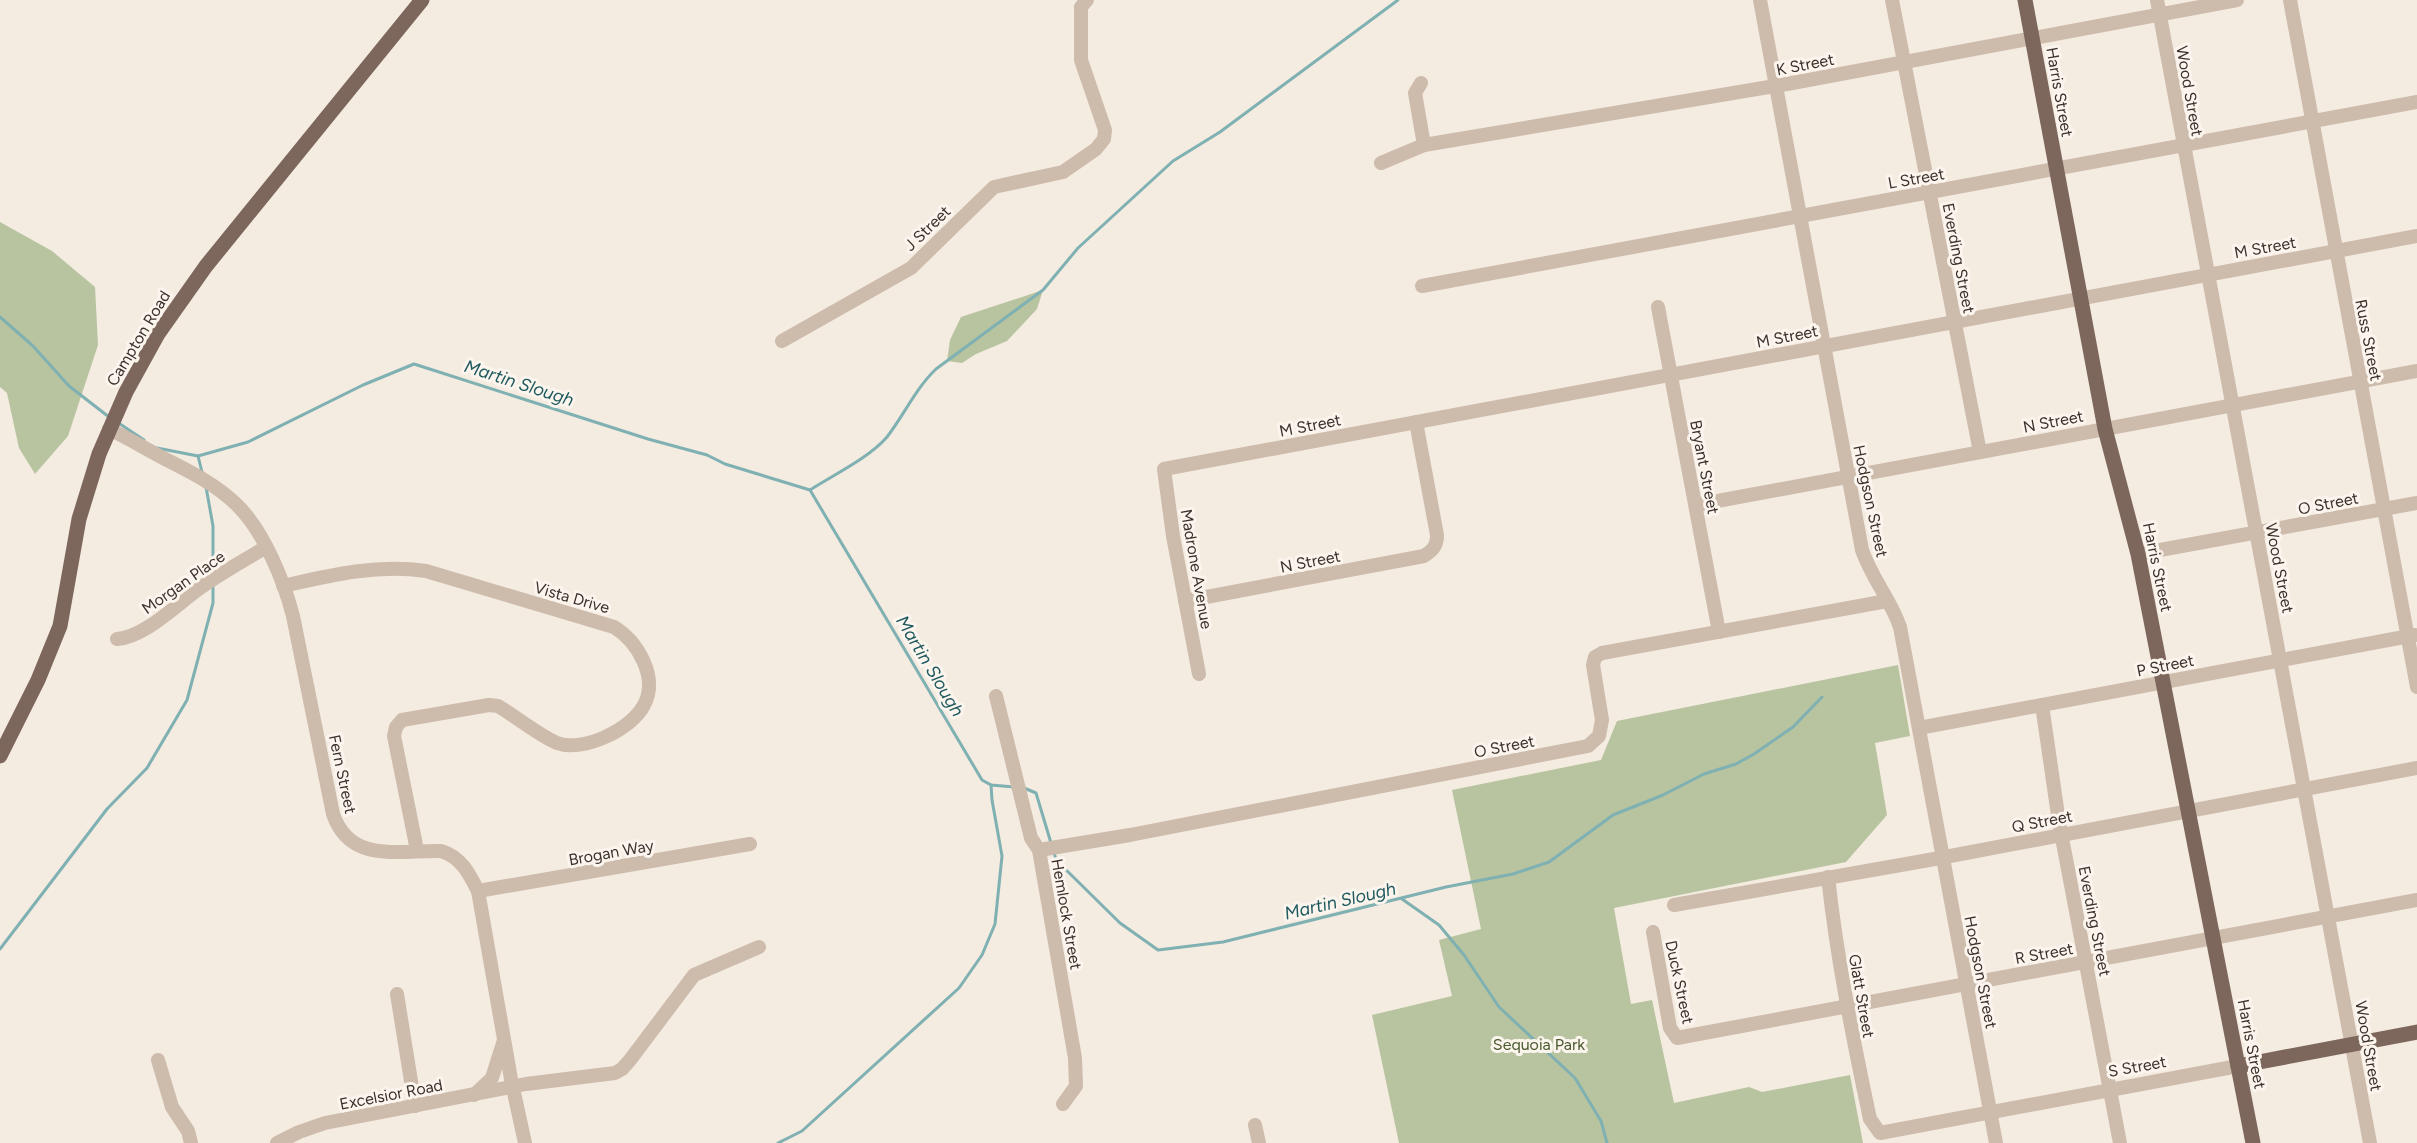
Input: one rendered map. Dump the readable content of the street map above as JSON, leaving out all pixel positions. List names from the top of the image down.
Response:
{
  "streets": {
    "main road": ["Harris Street", "Campton Road", "S Street"],
    "street": [
      "K Street",
      "Wood Street",
      "L Street",
      "J Street",
      "M Street",
      "Everding Street",
      "Russ Street",
      "N Street",
      "Bryant Street",
      "Hodgson Street",
      "O Street",
      "Madrone Avenue",
      "Morgan Place",
      "Vista Drive",
      "P Street",
      "Fern Street",
      "Q Street",
      "Brogan Way",
      "Hemlock Street",
      "R Street",
      "Duck Street",
      "Glatt Street",
      "Excelsior Road"
    ]
  },
  "crossings": [
    ["K Street", "Wood Street"],
    ["K Street", "Harris Street"],
    ["K Street", "Everding Street"],
    ["K Street", "Hodgson Street"],
    ["Wood Street", "L Street"],
    ["Wood Street", "M Street"],
    ["Wood Street", "N Street"],
    ["Wood Street", "O Street"],
    ["Wood Street", "P Street"],
    ["Wood Street", "Q Street"],
    ["Wood Street", "R Street"],
    ["Wood Street", "S Street"],
    ["Harris Street", "L Street"],
    ["Harris Street", "M Street"],
    ["Harris Street", "N Street"],
    ["Harris Street", "O Street"],
    ["Harris Street", "P Street"],
    ["Harris Street", "Q Street"],
    ["Harris Street", "R Street"],
    ["Harris Street", "S Street"],
    ["L Street", "Everding Street"],
    ["L Street", "Russ Street"],
    ["L Street", "Hodgson Street"],
    ["M Street", "Everding Street"],
    ["M Street", "Russ Street"],
    ["M Street", "N Street"],
    ["M Street", "Bryant Street"],
    ["M Street", "Hodgson Street"],
    ["M Street", "Madrone Avenue"],
    ["Everding Street", "N Street"],
    ["Everding Street", "P Street"],
    ["Everding Street", "Q Street"],
    ["Everding Street", "R Street"],
    ["Everding Street", "S Street"],
    ["Campton Road", "Fern Street"],
    ["Russ Street", "N Street"],
    ["Russ Street", "O Street"],
    ["Russ Street", "P Street"],
    ["N Street", "Bryant Street"],
    ["N Street", "Hodgson Street"],
    ["N Street", "Madrone Avenue"],
    ["Bryant Street", "O Street"],
    ["Hodgson Street", "O Street"],
    ["Hodgson Street", "P Street"],
    ["Hodgson Street", "Q Street"],
    ["Hodgson Street", "R Street"],
    ["Hodgson Street", "S Street"],
    ["O Street", "Hemlock Street"],
    ["Morgan Place", "Fern Street"],
    ["Vista Drive", "Fern Street"],
    ["Fern Street", "Brogan Way"],
    ["Fern Street", "Excelsior Road"],
    ["Q Street", "Glatt Street"],
    ["R Street", "Duck Street"],
    ["R Street", "Glatt Street"],
    ["Glatt Street", "S Street"]
  ],
  "water": ["Martin Slough"],
  "parks": ["Sequoia Park"]
}
